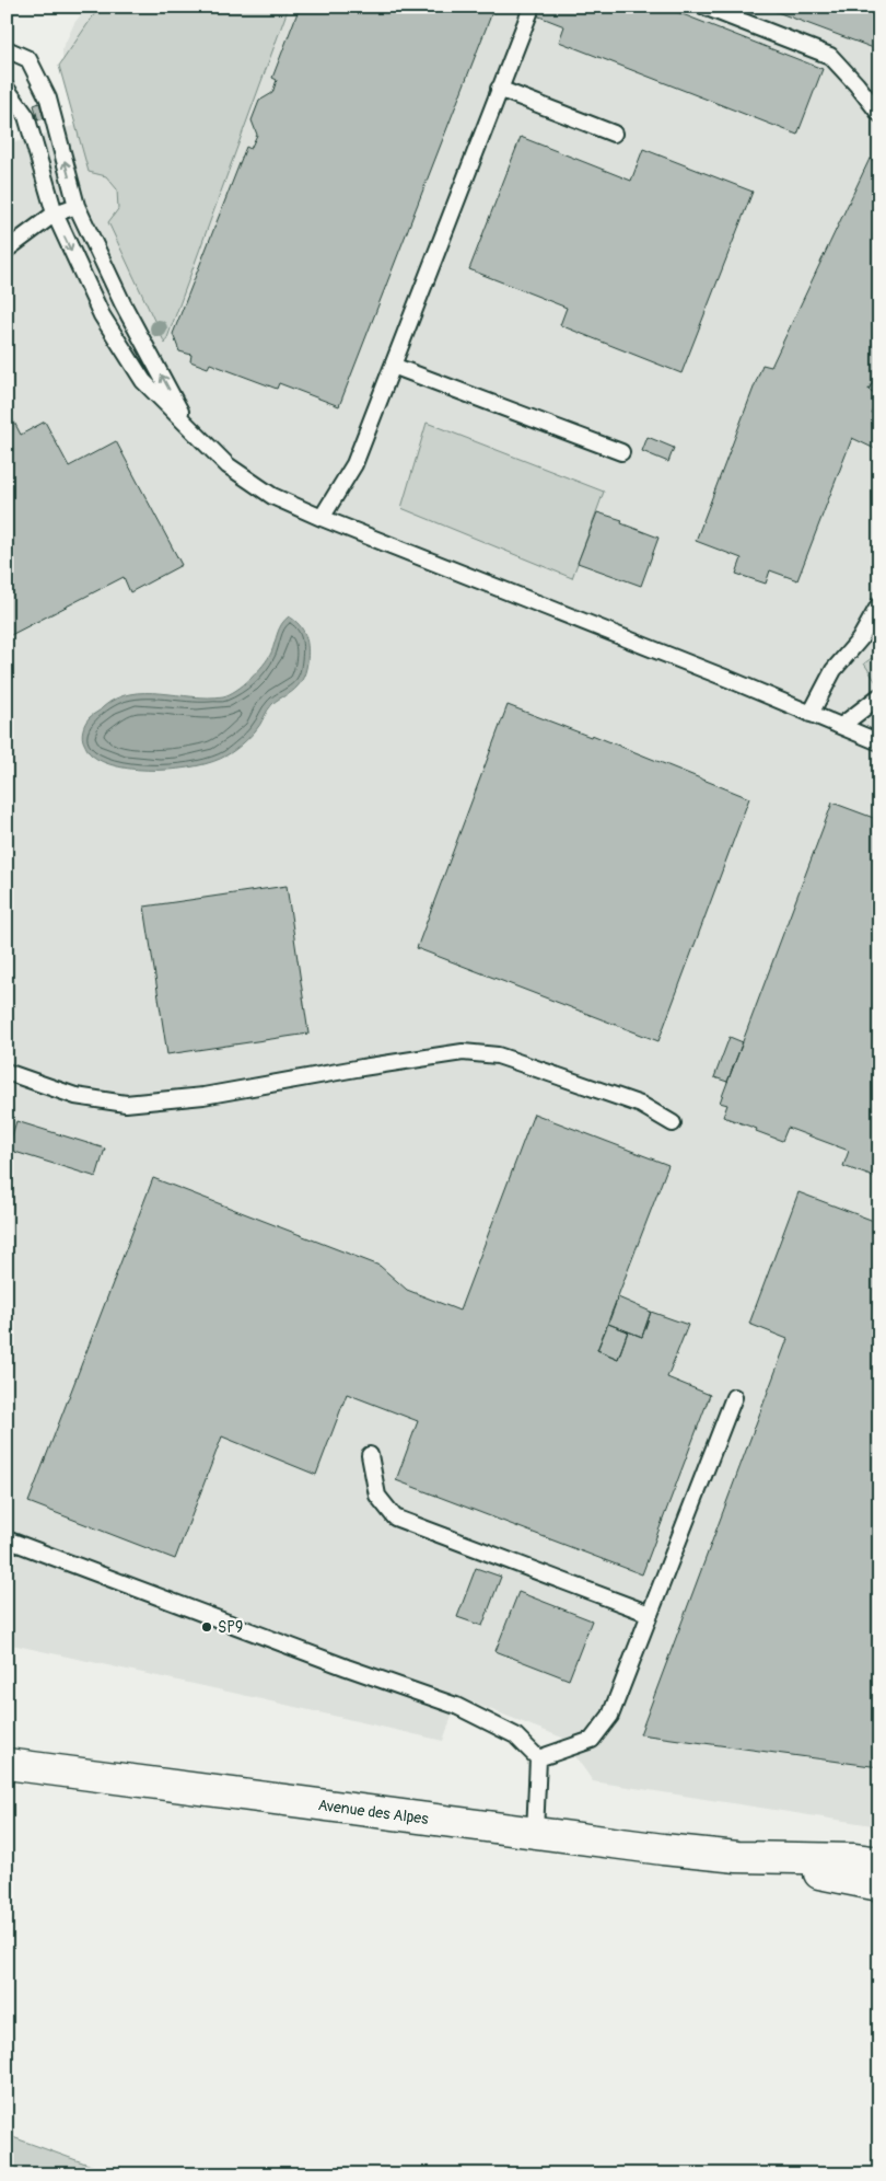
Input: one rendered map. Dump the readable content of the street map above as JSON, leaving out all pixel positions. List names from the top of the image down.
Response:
{
  "streets": {
    "main road": ["Avenue des Alpes"]
  },
  "places": ["SP9"]
}
